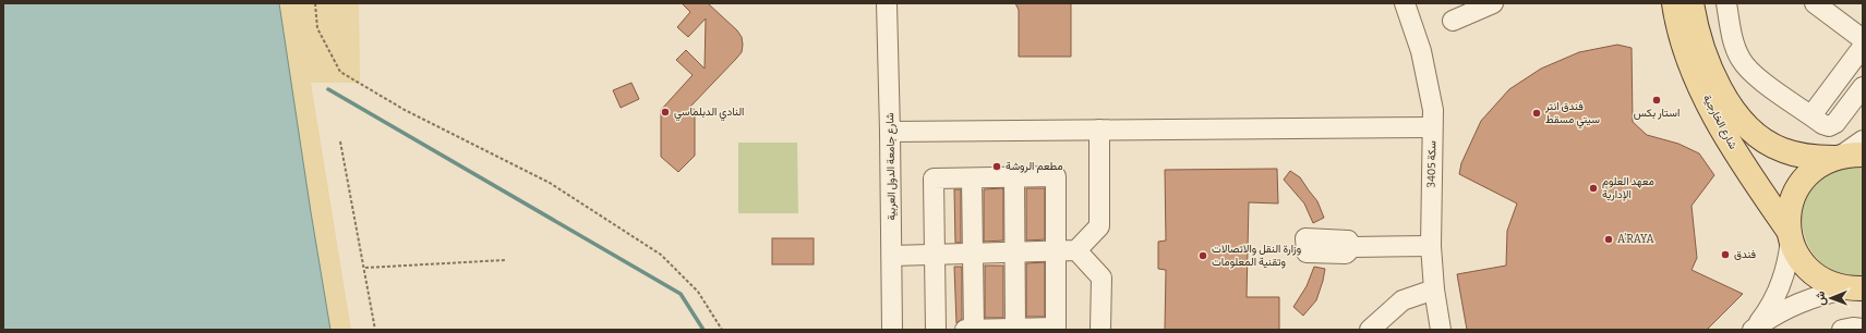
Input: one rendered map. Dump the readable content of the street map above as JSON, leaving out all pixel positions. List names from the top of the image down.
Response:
{
  "streets": {
    "main road": ["شارع الخارجية"],
    "street": ["سكة 3405", "شارع جامعة الدول العربية"]
  },
  "places": [
    "استار بكس",
    "النادي الدبلماسي",
    "فندق انتر سيتي مسقط",
    "مطعم الروشة",
    "معهد العلوم الإدارية",
    "A’RAYA",
    "فندق",
    "وزارة النقل والاتصالات وتقنية المعلومات"
  ],
  "north": "left"
}
